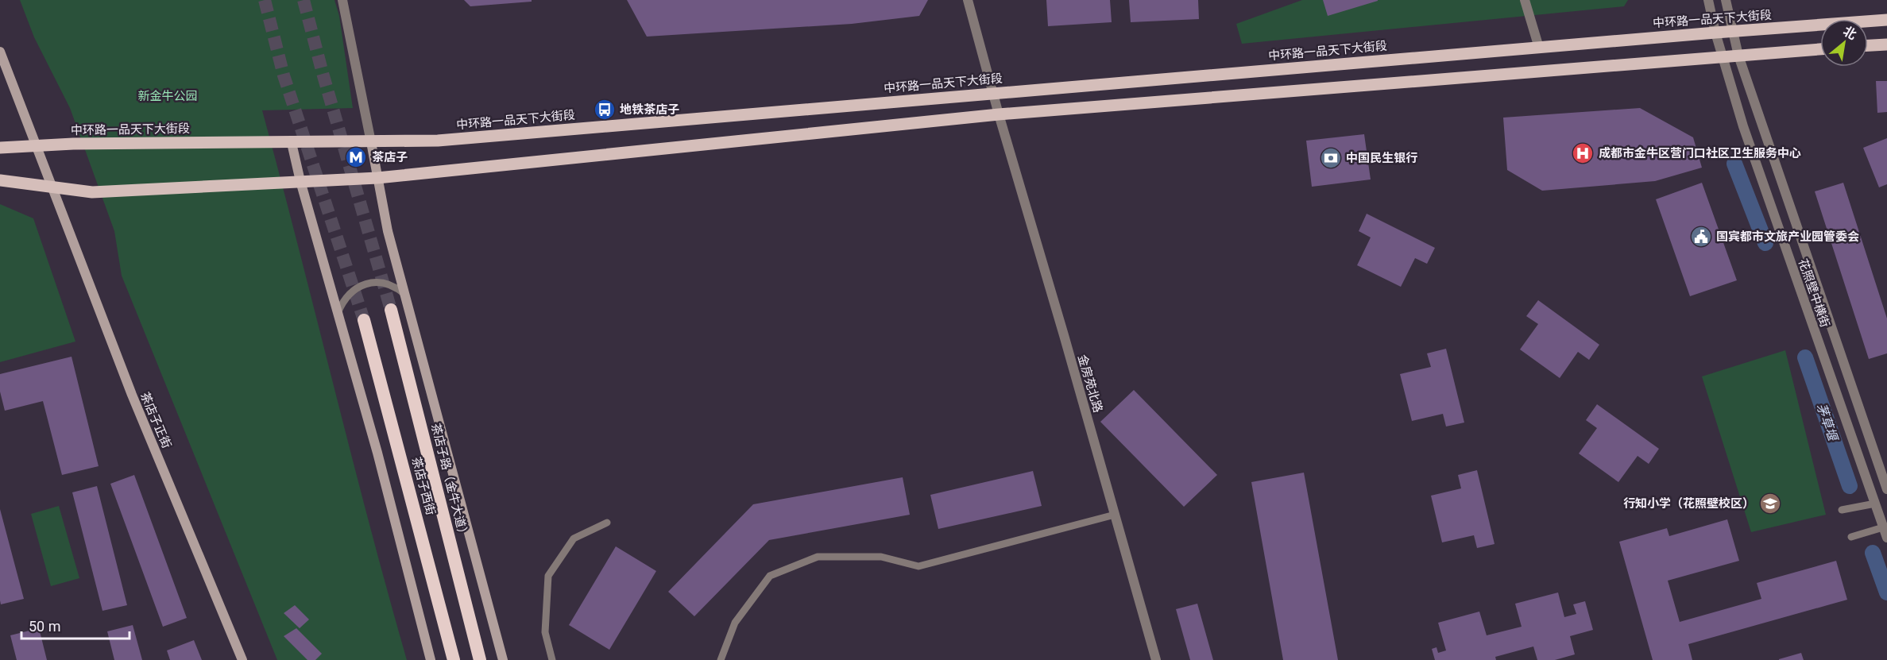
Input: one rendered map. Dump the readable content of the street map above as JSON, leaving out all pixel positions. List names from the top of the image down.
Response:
{
  "streets": {
    "highway": ["茶店子路（金牛大道）", "茶店子西街"],
    "main road": ["中环路一品天下大街段", "茶店子正街"],
    "street": ["花照壁中横街", "金房苑北路"]
  },
  "crossings": [
    ["中环路一品天下大街段", "花照壁中横街"],
    ["中环路一品天下大街段", "金房苑北路"],
    ["中环路一品天下大街段", "茶店子正街"]
  ],
  "water": ["茅草堰"],
  "parks": ["新金牛公园"],
  "places": {
    "bus stop": ["地铁茶店子"],
    "hospital": ["成都市金牛区营门口社区卫生服务中心"],
    "metro station": ["茶店子"],
    "bank": ["中国民生银行"],
    "public building": ["国宾都市文旅产业园管委会"],
    "school or university": ["行知小学（花照壁校区）"]
  },
  "scale_bar": "50 m",
  "north": "top right"
}
